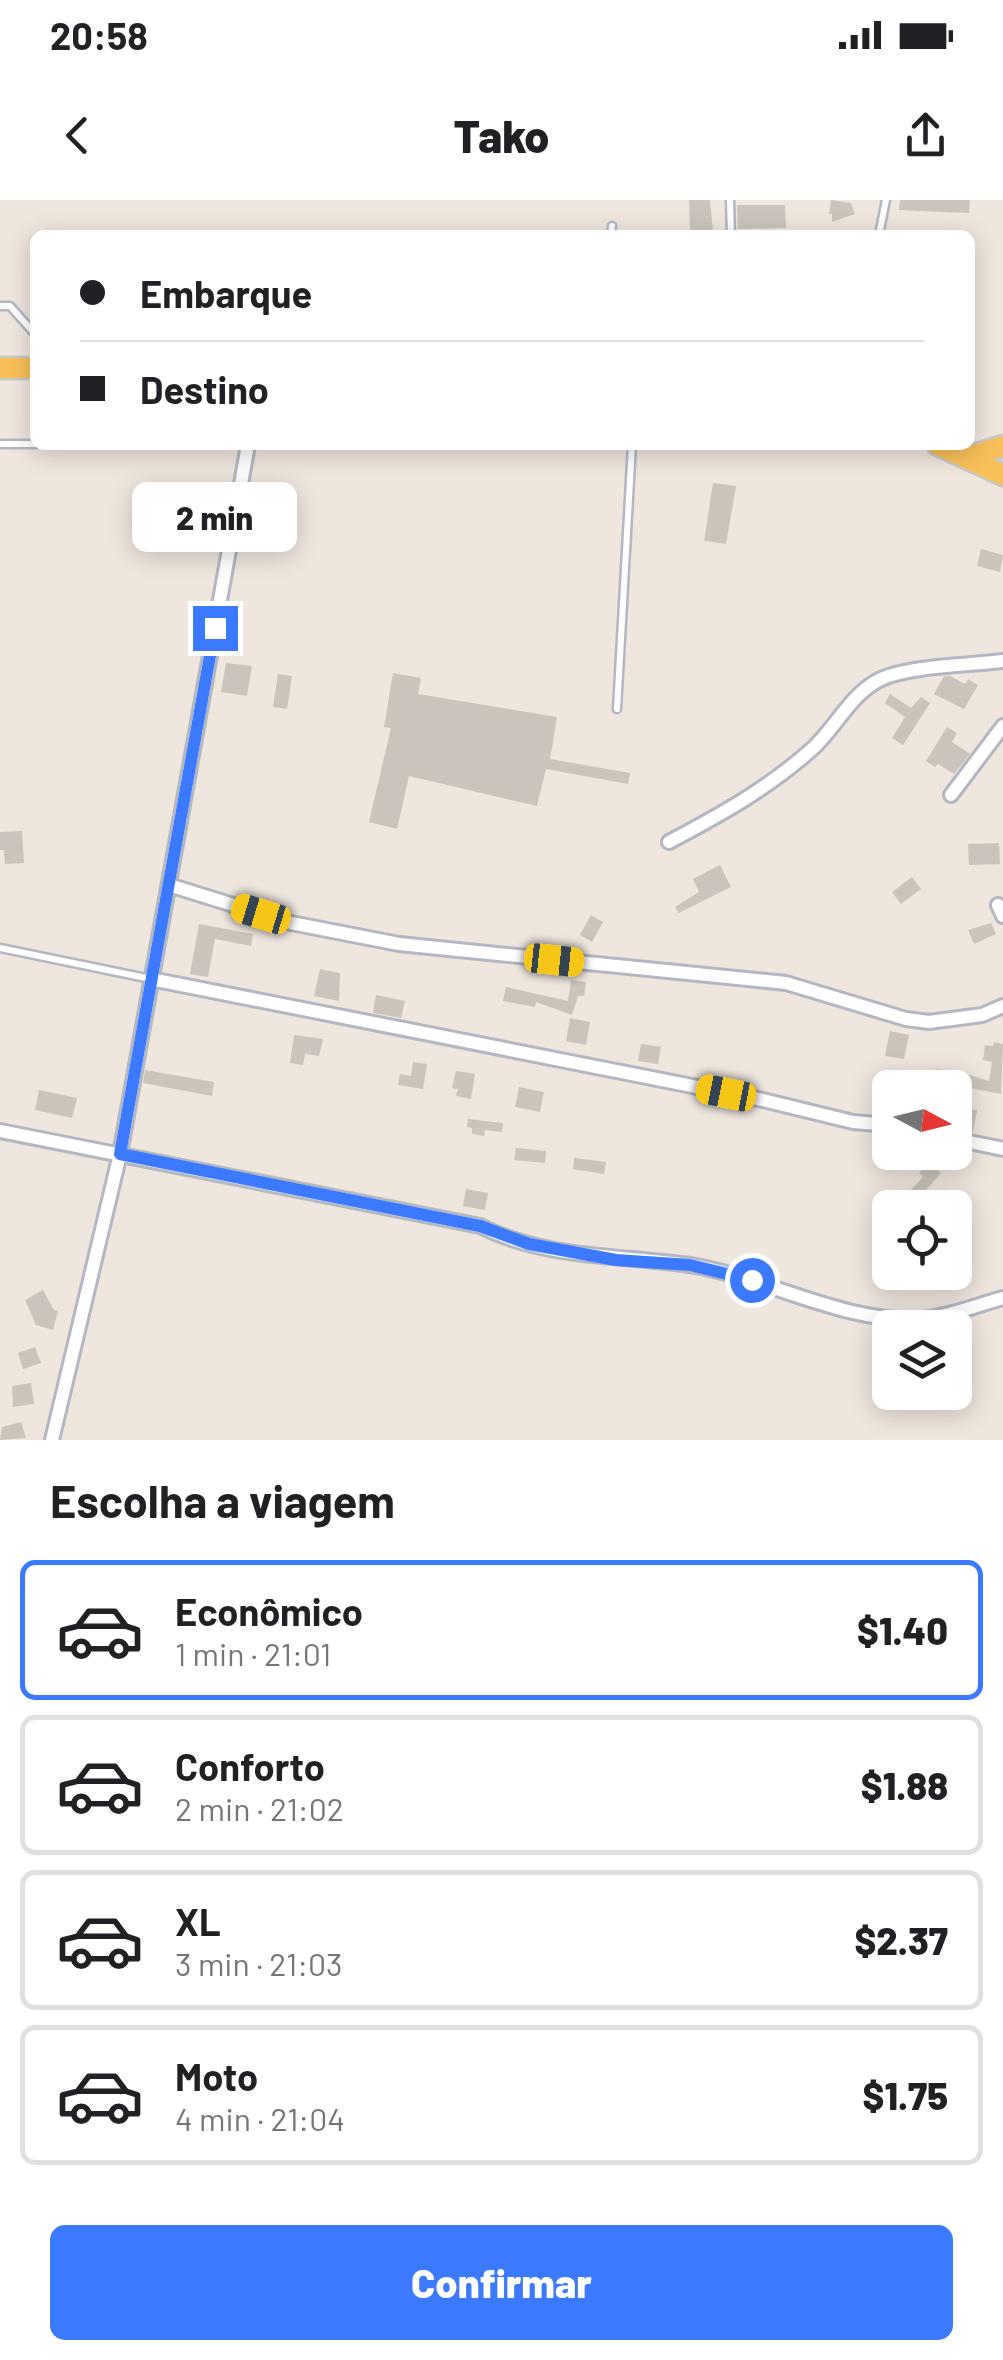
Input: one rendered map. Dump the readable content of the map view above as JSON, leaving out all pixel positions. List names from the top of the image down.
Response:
{
  "north": "right",
  "page": {
    "status": "20:58",
    "header": "Tako",
    "banner": ["Embarque", "Destino"],
    "bubble": "2 min",
    "heading": "Escolha a viagem",
    "list": [
      {
        "name": "Econômico",
        "note": "1 min · 21:01",
        "value": "$1.40"
      },
      {
        "name": "Conforto",
        "note": "2 min · 21:02",
        "value": "$1.88"
      },
      {
        "name": "XL",
        "note": "3 min · 21:03",
        "value": "$2.37"
      },
      {
        "name": "Moto",
        "note": "4 min · 21:04",
        "value": "$1.75"
      }
    ],
    "buttons": "Confirmar"
  }
}
